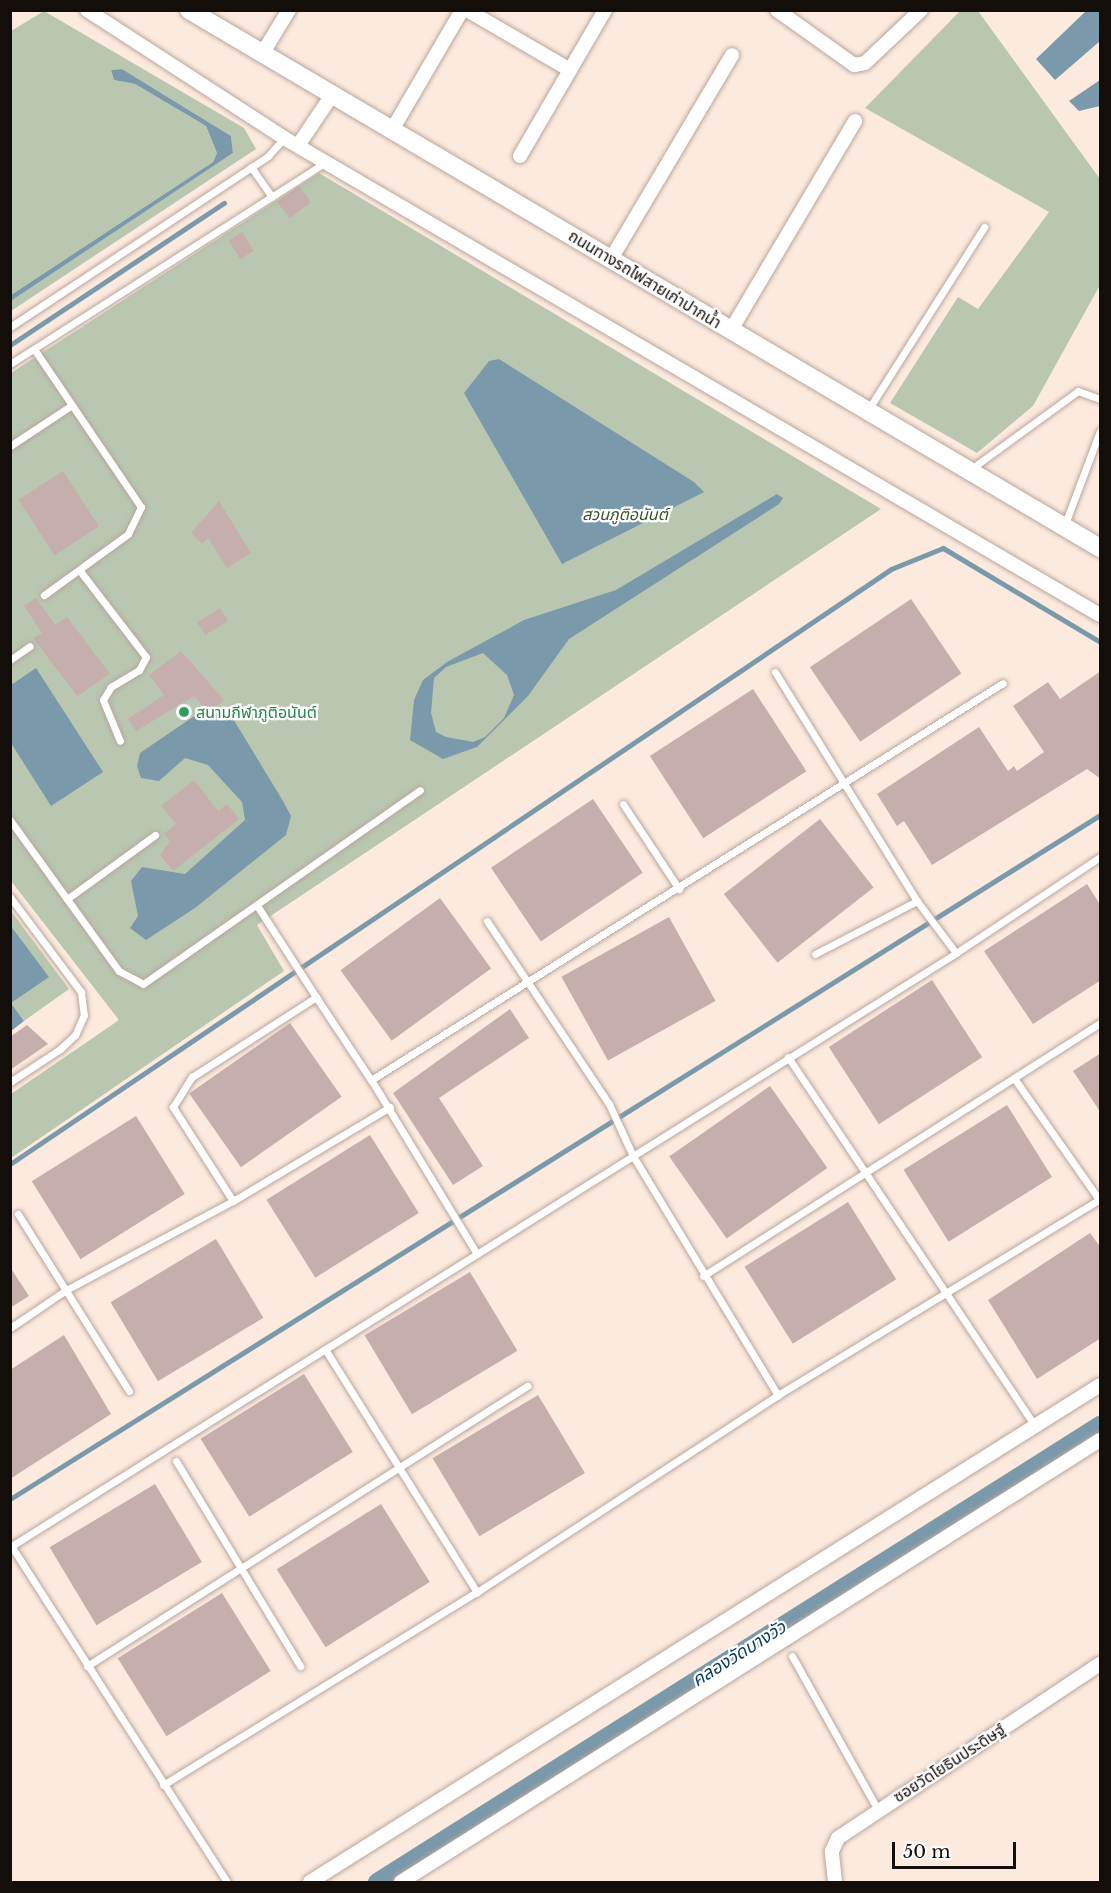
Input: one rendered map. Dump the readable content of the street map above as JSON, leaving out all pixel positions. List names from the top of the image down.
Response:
{
  "streets": {
    "main road": ["ถนนทางรถไฟสายเก่าปากน้ำ"],
    "street": ["ซอยวัดโยธินประดิษฐ์"]
  },
  "water": ["คลองวัดบางวัว"],
  "parks": ["สวนภูติอนันต์"],
  "places": ["สนามกีฬาภูติอนันต์"],
  "scale_bar": "50 m"
}
